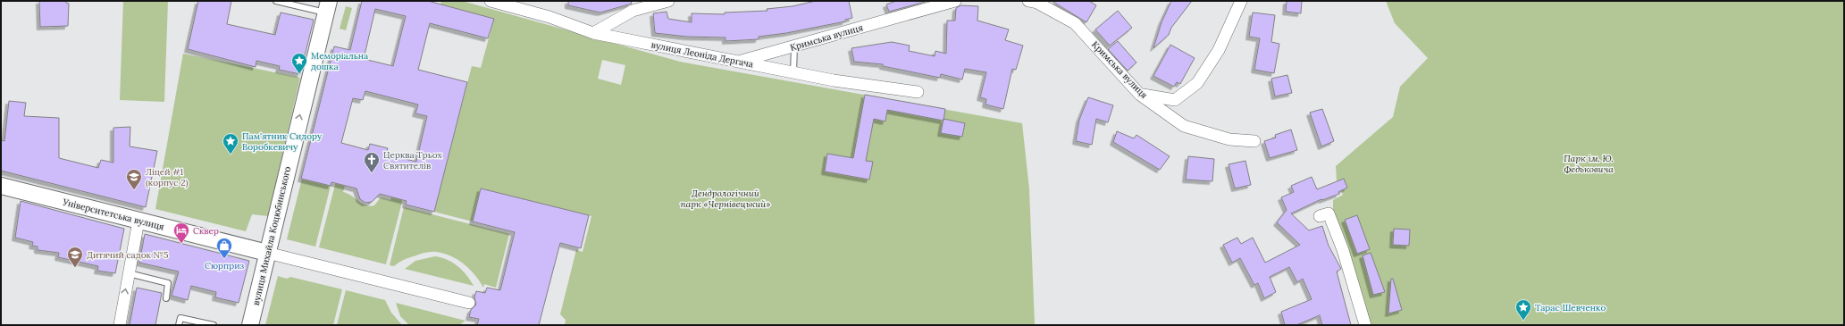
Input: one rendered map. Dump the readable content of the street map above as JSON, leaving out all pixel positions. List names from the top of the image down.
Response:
{
  "streets": {
    "street": [
      "Кримська вулиця",
      "вулиця Леоніда Дергача",
      "Університетська вулиця",
      "вулиця Михайла Коцюбинського"
    ]
  },
  "crossings": [
    ["Кримська вулиця", "вулиця Леоніда Дергача"],
    ["Університетська вулиця", "вулиця Михайла Коцюбинського"]
  ],
  "one_way": ["вулиця Михайла Коцюбинського"],
  "parks": ["Парк ім. Ю. Федьковича", "Дендрологічний парк «Чернівецький»"],
  "places": {
    "place": ["Меморіальна дошка", "Пам'ятник Сидору Воробкевичу", "Тарас Шевченко"],
    "church": ["Церква Трьох Святителів"],
    "school or university": ["Ліцей #1 (корпус 2)", "Дитячий садок №5"],
    "hotel": ["Сквер"],
    "shop": ["Сюрприз"]
  }
}
